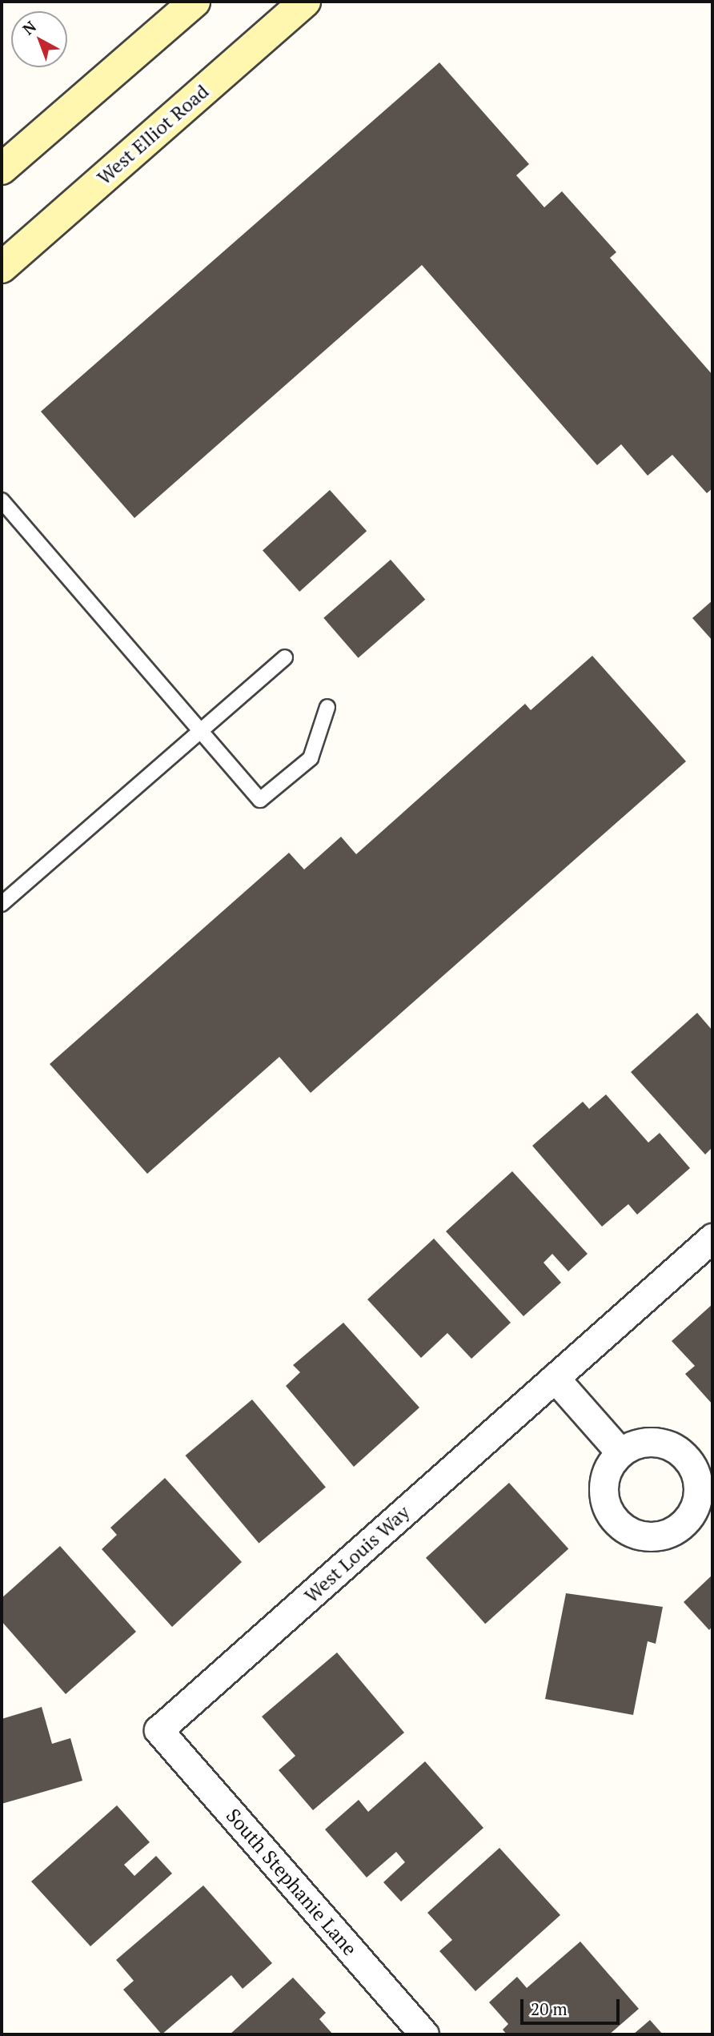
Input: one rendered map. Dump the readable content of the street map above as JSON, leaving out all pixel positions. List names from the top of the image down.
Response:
{
  "streets": {
    "main road": ["West Elliot Road"],
    "street": ["West Louis Way", "South Stephanie Lane"]
  },
  "crossings": [
    ["West Louis Way", "South Stephanie Lane"]
  ],
  "scale_bar": "20 m",
  "north": "top left"
}
